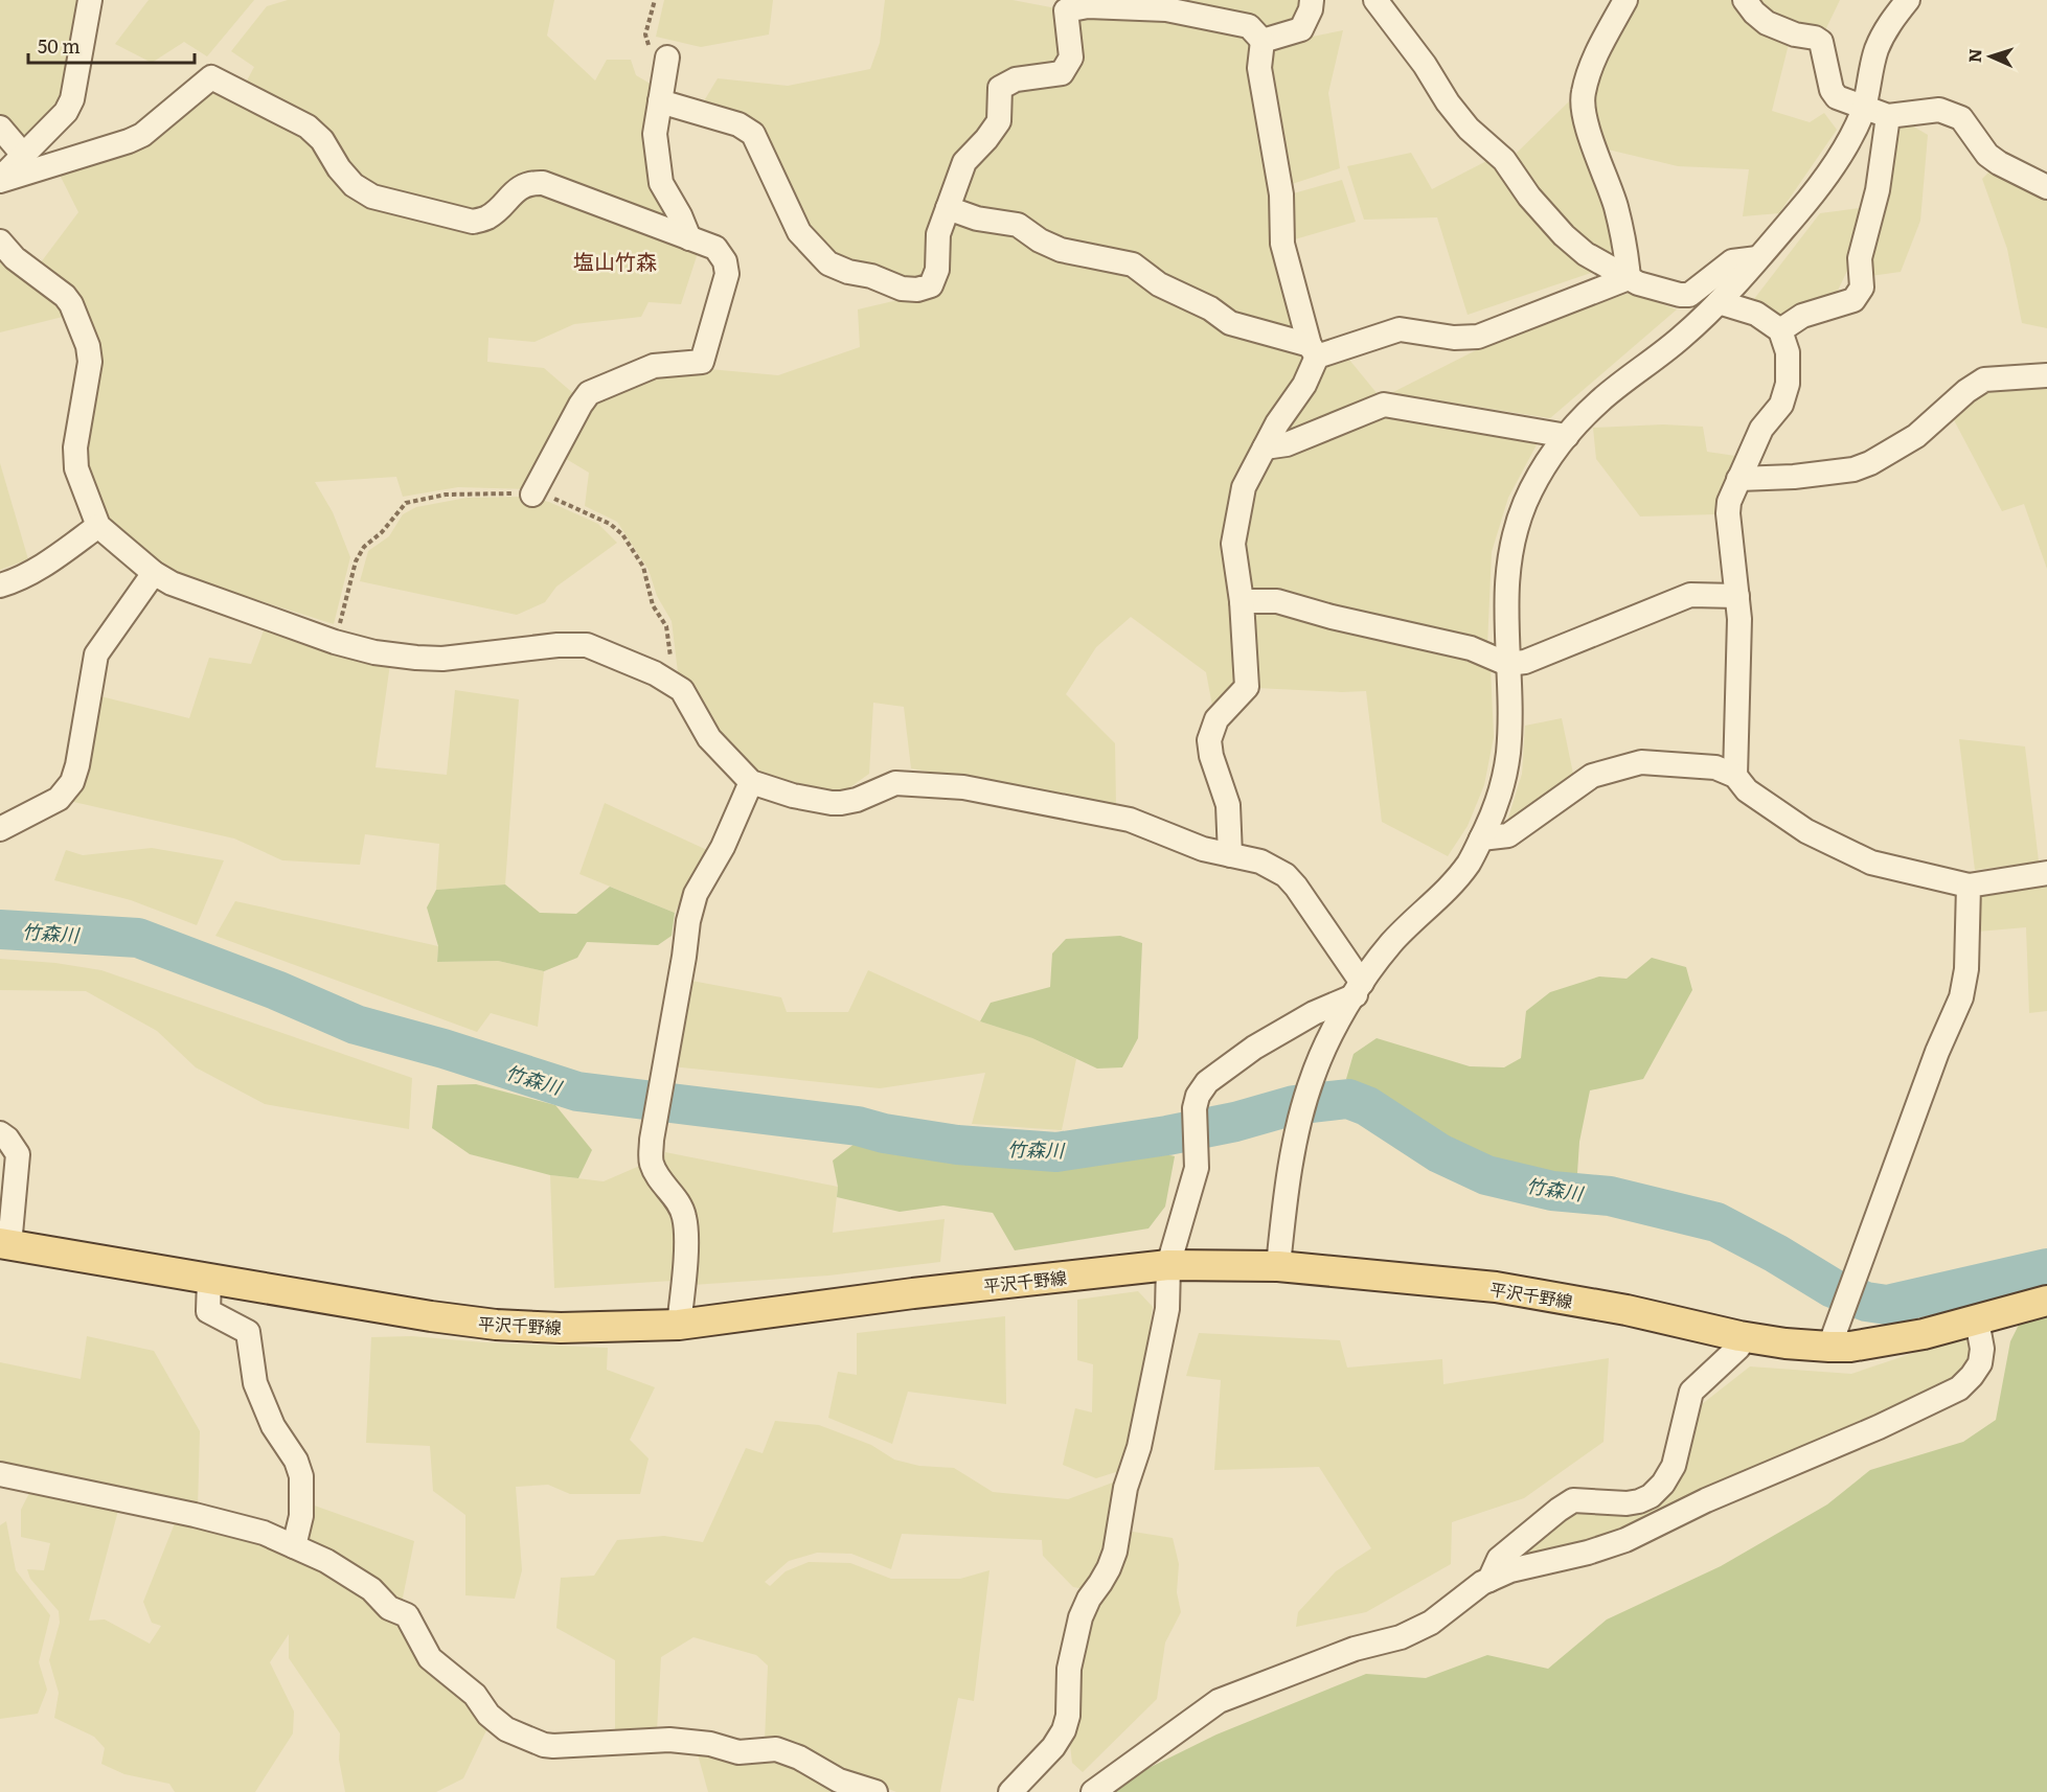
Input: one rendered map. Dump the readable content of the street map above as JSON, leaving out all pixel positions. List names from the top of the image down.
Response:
{
  "streets": {
    "main road": ["平沢千野線"]
  },
  "districts": ["塩山竹森"],
  "water": ["竹森川"],
  "scale_bar": "50 m",
  "north": "left"
}
